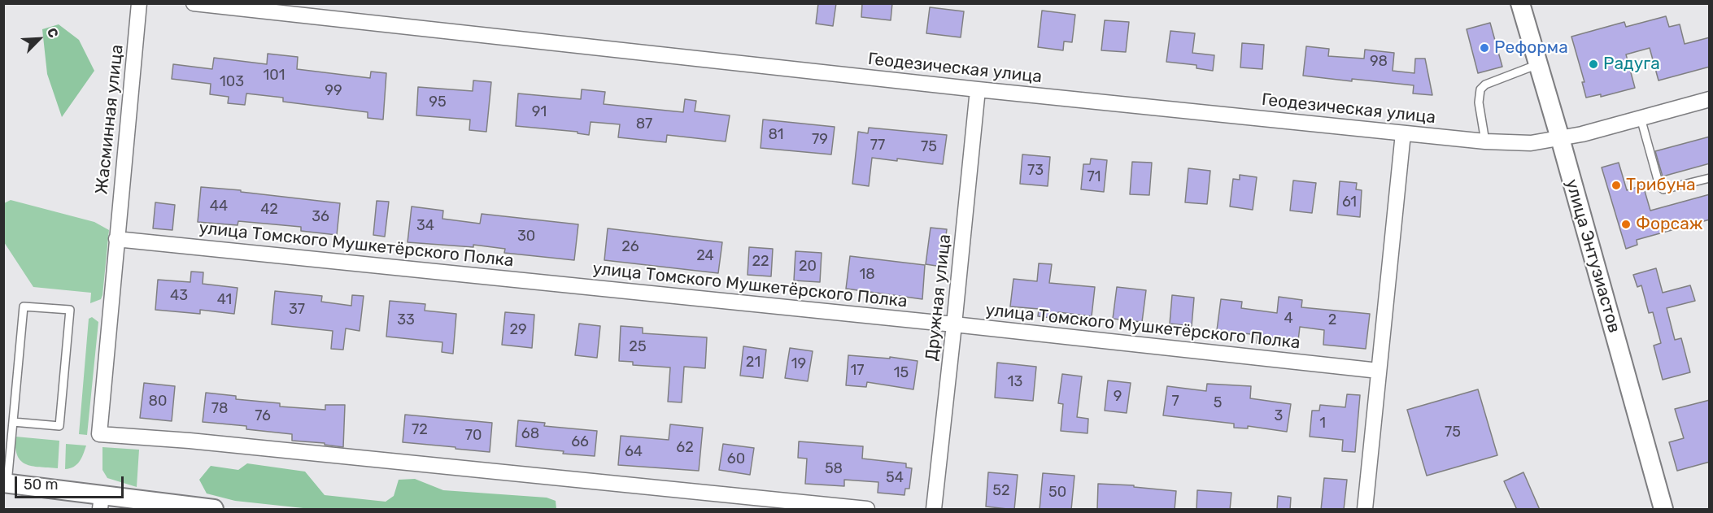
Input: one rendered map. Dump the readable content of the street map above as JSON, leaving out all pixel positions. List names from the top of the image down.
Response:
{
  "streets": {
    "street": [
      "Геодезическая улица",
      "Жасминная улица",
      "улица Томского Мушкетёрского Полка",
      "улица Энтузиастов",
      "Дружная улица"
    ]
  },
  "crossings": [
    ["Геодезическая улица", "улица Энтузиастов"],
    ["Геодезическая улица", "Дружная улица"],
    ["Жасминная улица", "улица Томского Мушкетёрского Полка"],
    ["улица Томского Мушкетёрского Полка", "Дружная улица"]
  ],
  "places": [
    "Реформа",
    "Радуга",
    "Трибуна",
    "Форсаж"
  ],
  "house_numbers": [
    "98",
    "101",
    "103",
    "99",
    "95",
    "91",
    "87",
    "81",
    "79",
    "77",
    "75",
    "73",
    "71",
    "61",
    "44",
    "42",
    "36",
    "34",
    "30",
    "26",
    "24",
    "22",
    "20",
    "18",
    "43",
    "41",
    "37",
    "4",
    "33",
    "2",
    "29",
    "25",
    "21",
    "19",
    "17",
    "15",
    "13",
    "9",
    "80",
    "7",
    "5",
    "78",
    "76",
    "3",
    "1",
    "72",
    "75",
    "68",
    "70",
    "66",
    "62",
    "64",
    "60",
    "58",
    "54",
    "52",
    "50"
  ],
  "scale_bar": "50 m",
  "north": "top right"
}
